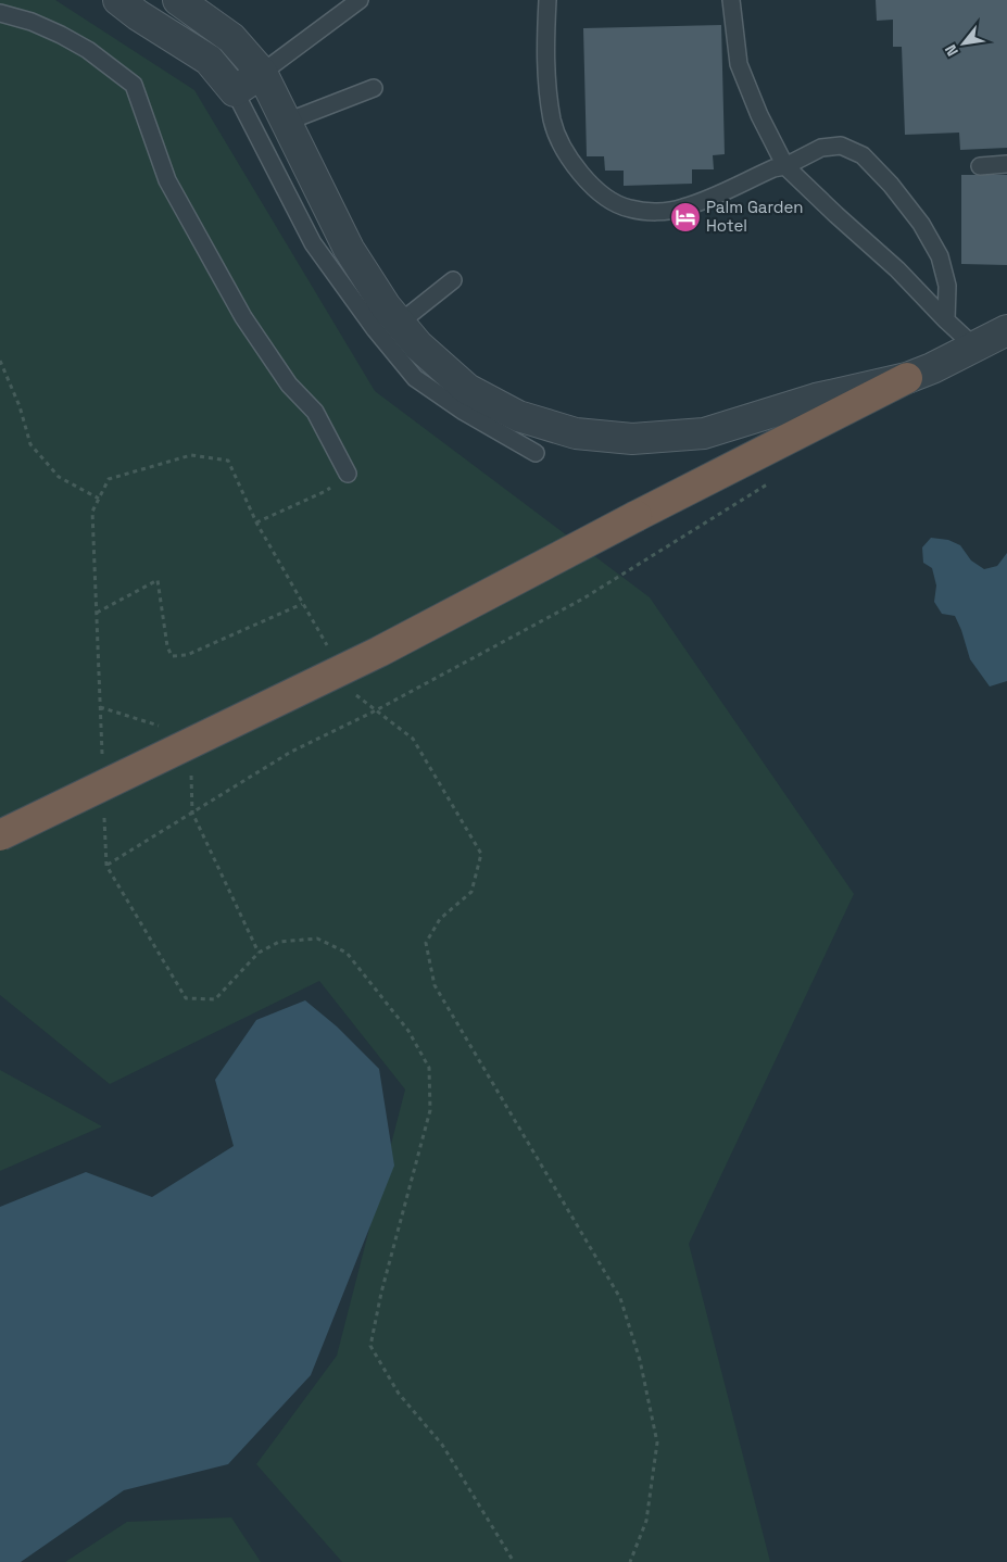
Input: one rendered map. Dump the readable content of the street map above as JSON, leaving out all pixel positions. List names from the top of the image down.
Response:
{
  "places": {
    "hotel": ["Palm Garden Hotel"]
  },
  "north": "bottom left"
}
